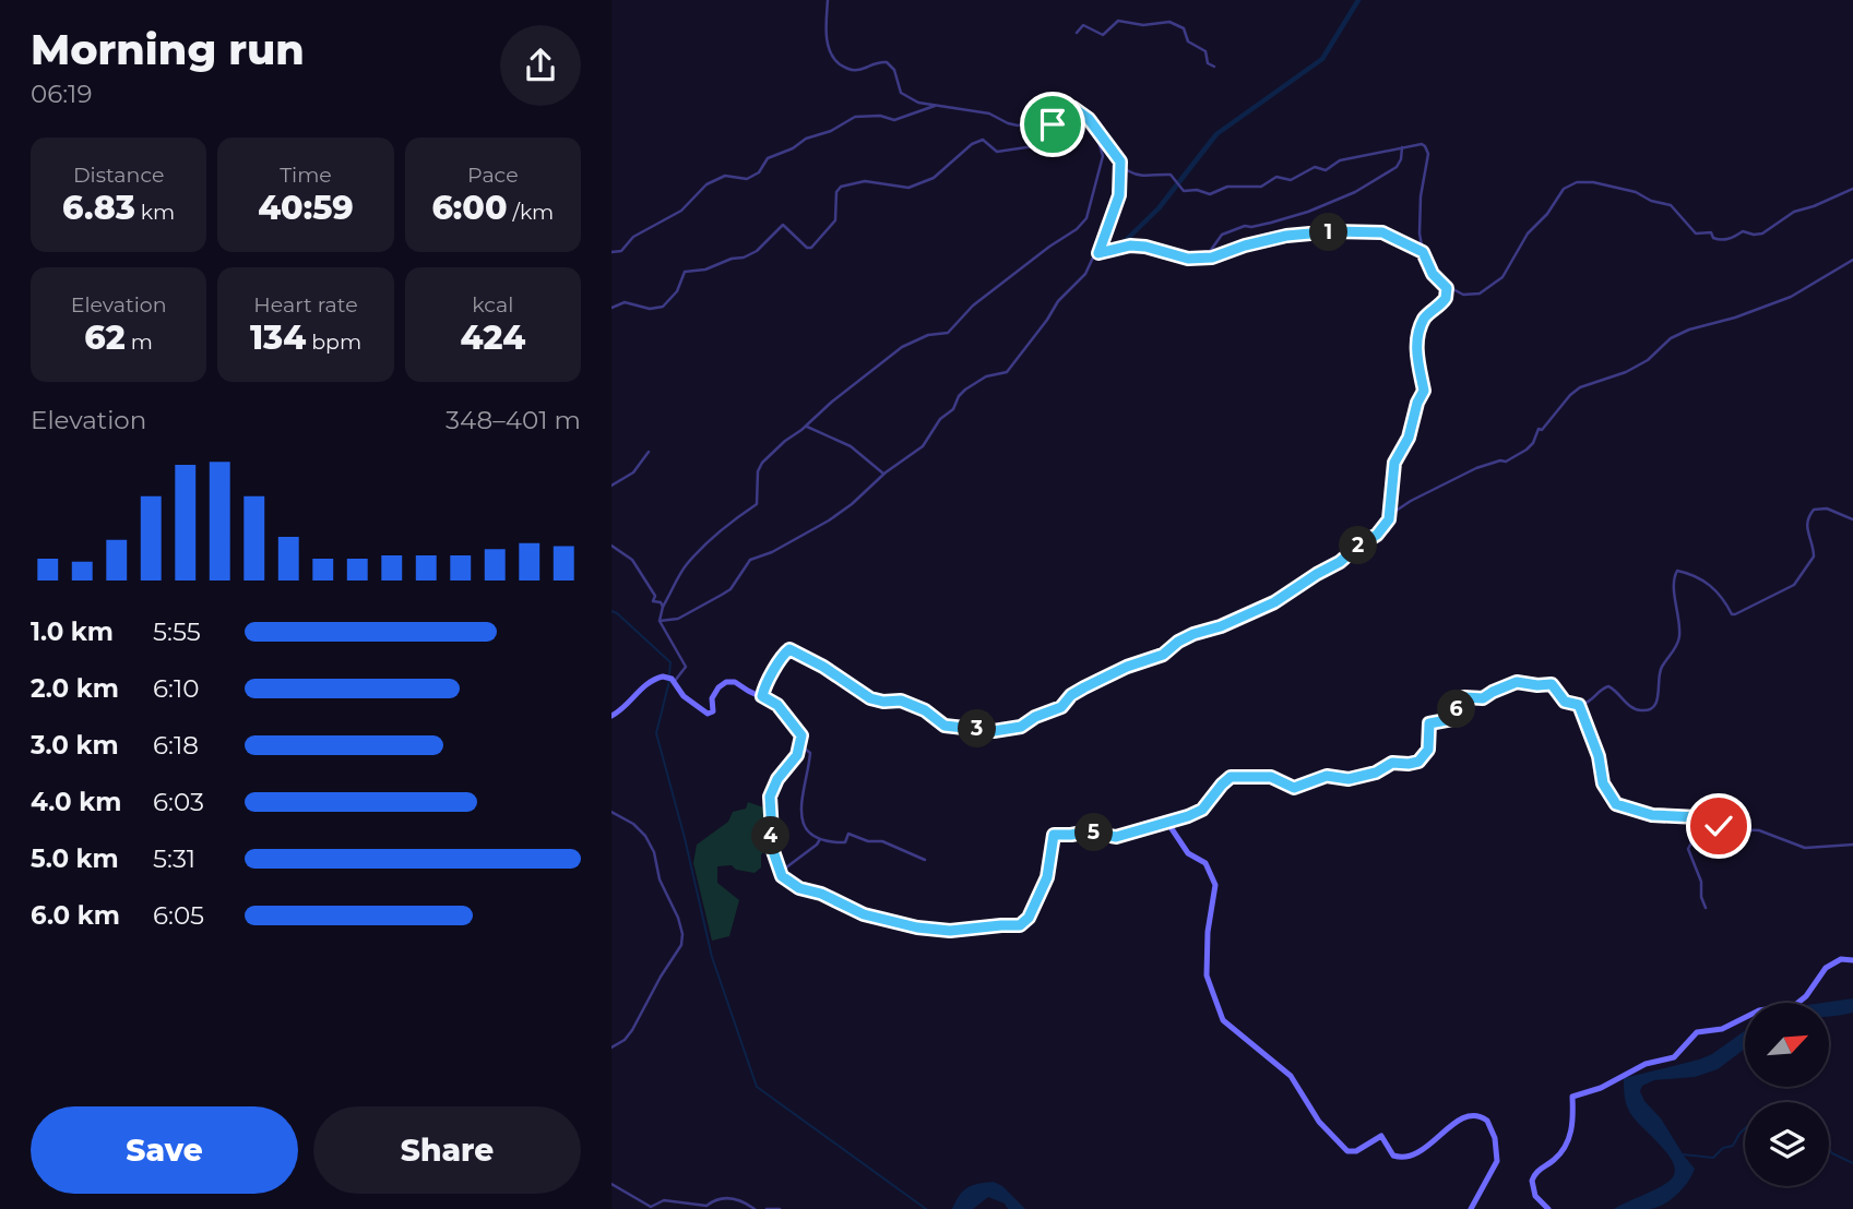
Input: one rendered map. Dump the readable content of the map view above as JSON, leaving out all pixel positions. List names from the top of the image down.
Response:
{
  "north": "top right",
  "page": {
    "heading": ["Morning run", "06:19"],
    "stats": [
      ["Distance", "6.83 km"],
      ["Time", "40:59"],
      ["Pace", "6:00 /km"],
      ["Elevation", "62 m"],
      ["Heart rate", "134 bpm"],
      ["kcal", "424"]
    ],
    "pins": [
      "1",
      "2",
      "6",
      "3",
      "5",
      "4"
    ],
    "chart": ["Elevation", "348–401 m"],
    "list": [
      {
        "name": "1.0 km",
        "note": "5:55"
      },
      {
        "name": "2.0 km",
        "note": "6:10"
      },
      {
        "name": "3.0 km",
        "note": "6:18"
      },
      {
        "name": "4.0 km",
        "note": "6:03"
      },
      {
        "name": "5.0 km",
        "note": "5:31"
      },
      {
        "name": "6.0 km",
        "note": "6:05"
      }
    ],
    "buttons": ["Save", "Share"]
  }
}
